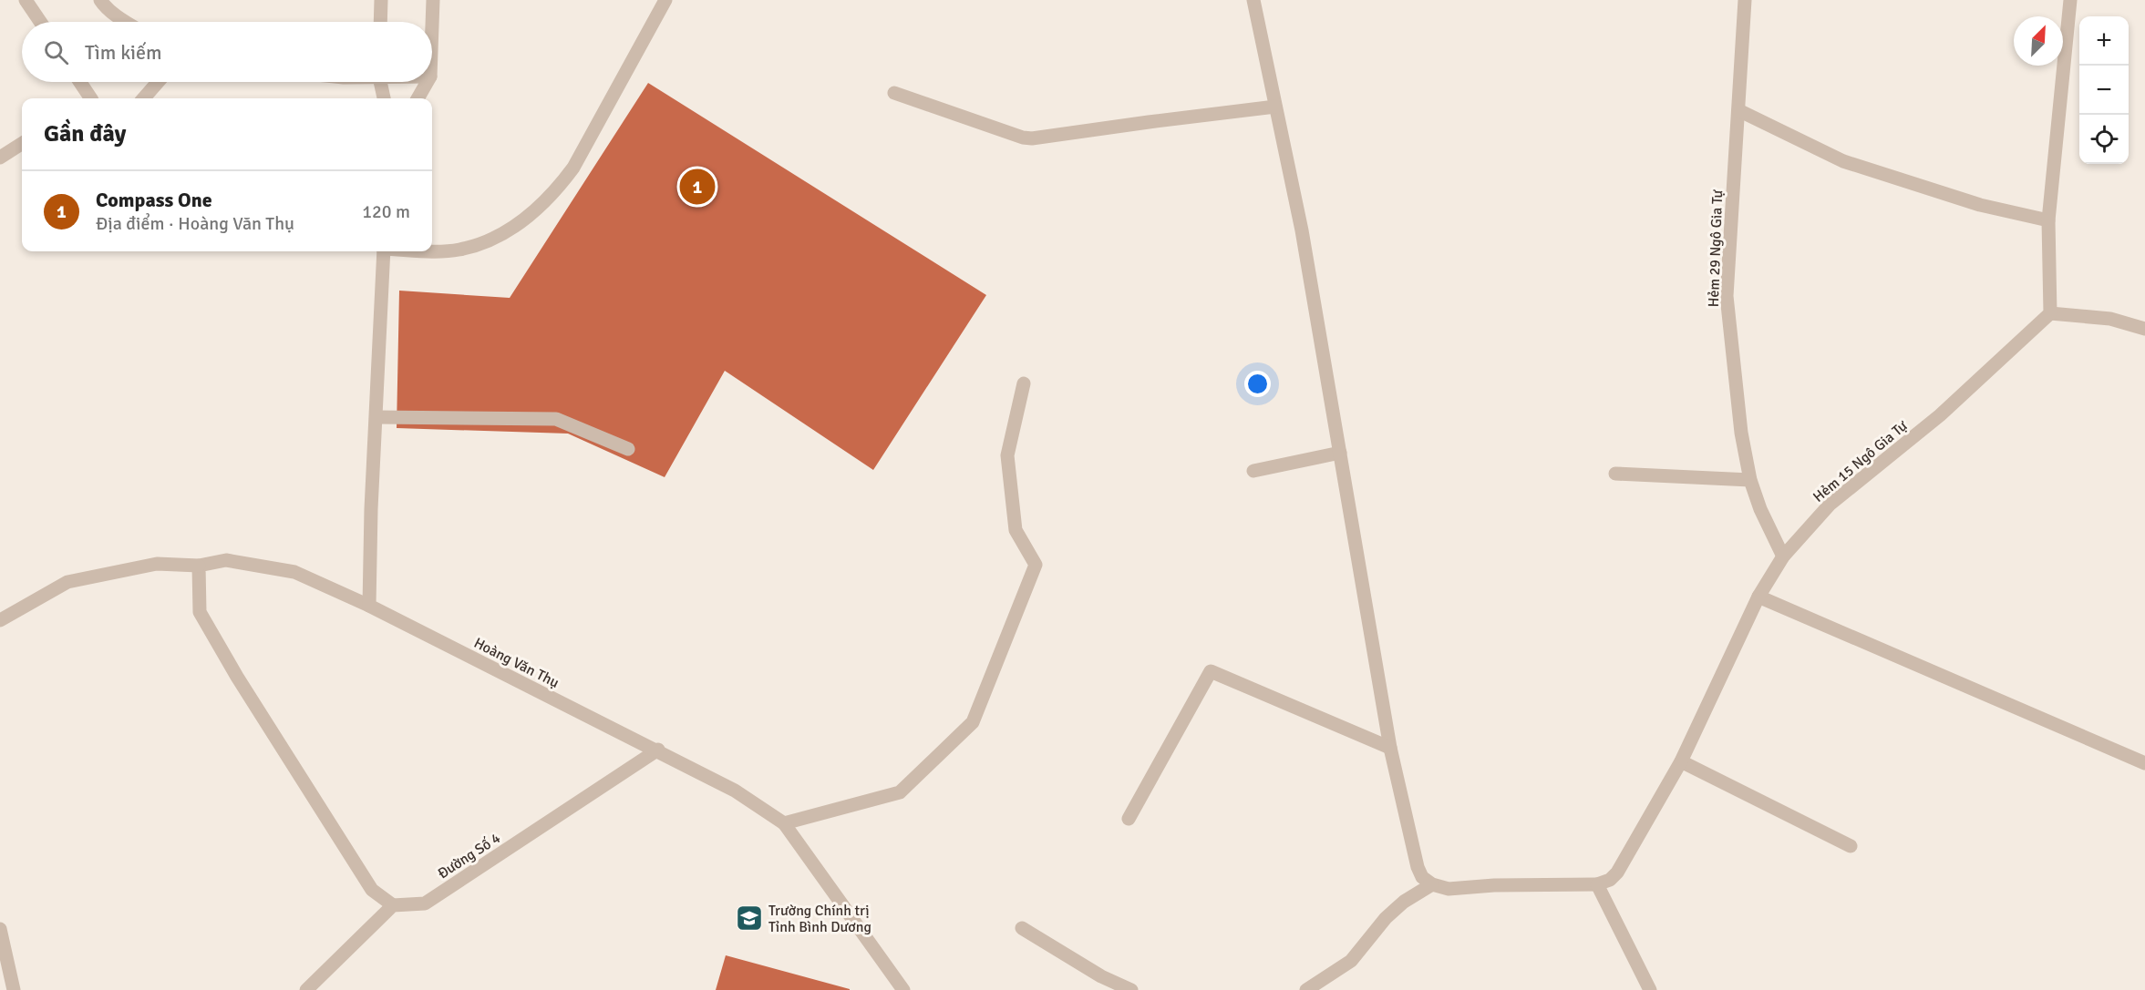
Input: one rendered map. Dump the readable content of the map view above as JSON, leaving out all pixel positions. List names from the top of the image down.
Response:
{
  "streets": {
    "street": [
      "Hẻm 29 Ngô Gia Tự",
      "Hẻm 15 Ngô Gia Tự",
      "Hoàng Văn Thụ",
      "Đường Số 4"
    ]
  },
  "crossings": [
    ["Hẻm 29 Ngô Gia Tự", "Hẻm 15 Ngô Gia Tự"],
    ["Hoàng Văn Thụ", "Đường Số 4"]
  ],
  "places": {
    "school or university": ["Trường Chính trị Tỉnh Bình Dương"]
  },
  "north": "top right",
  "page": {
    "map_buttons": ["+", "−"],
    "search": "Tìm kiếm",
    "heading": "Gần đây",
    "pins": "1",
    "list": [
      {
        "mark": "1",
        "name": "Compass One",
        "note": "Địa điểm · Hoàng Văn Thụ",
        "value": "120 m"
      }
    ]
  }
}
